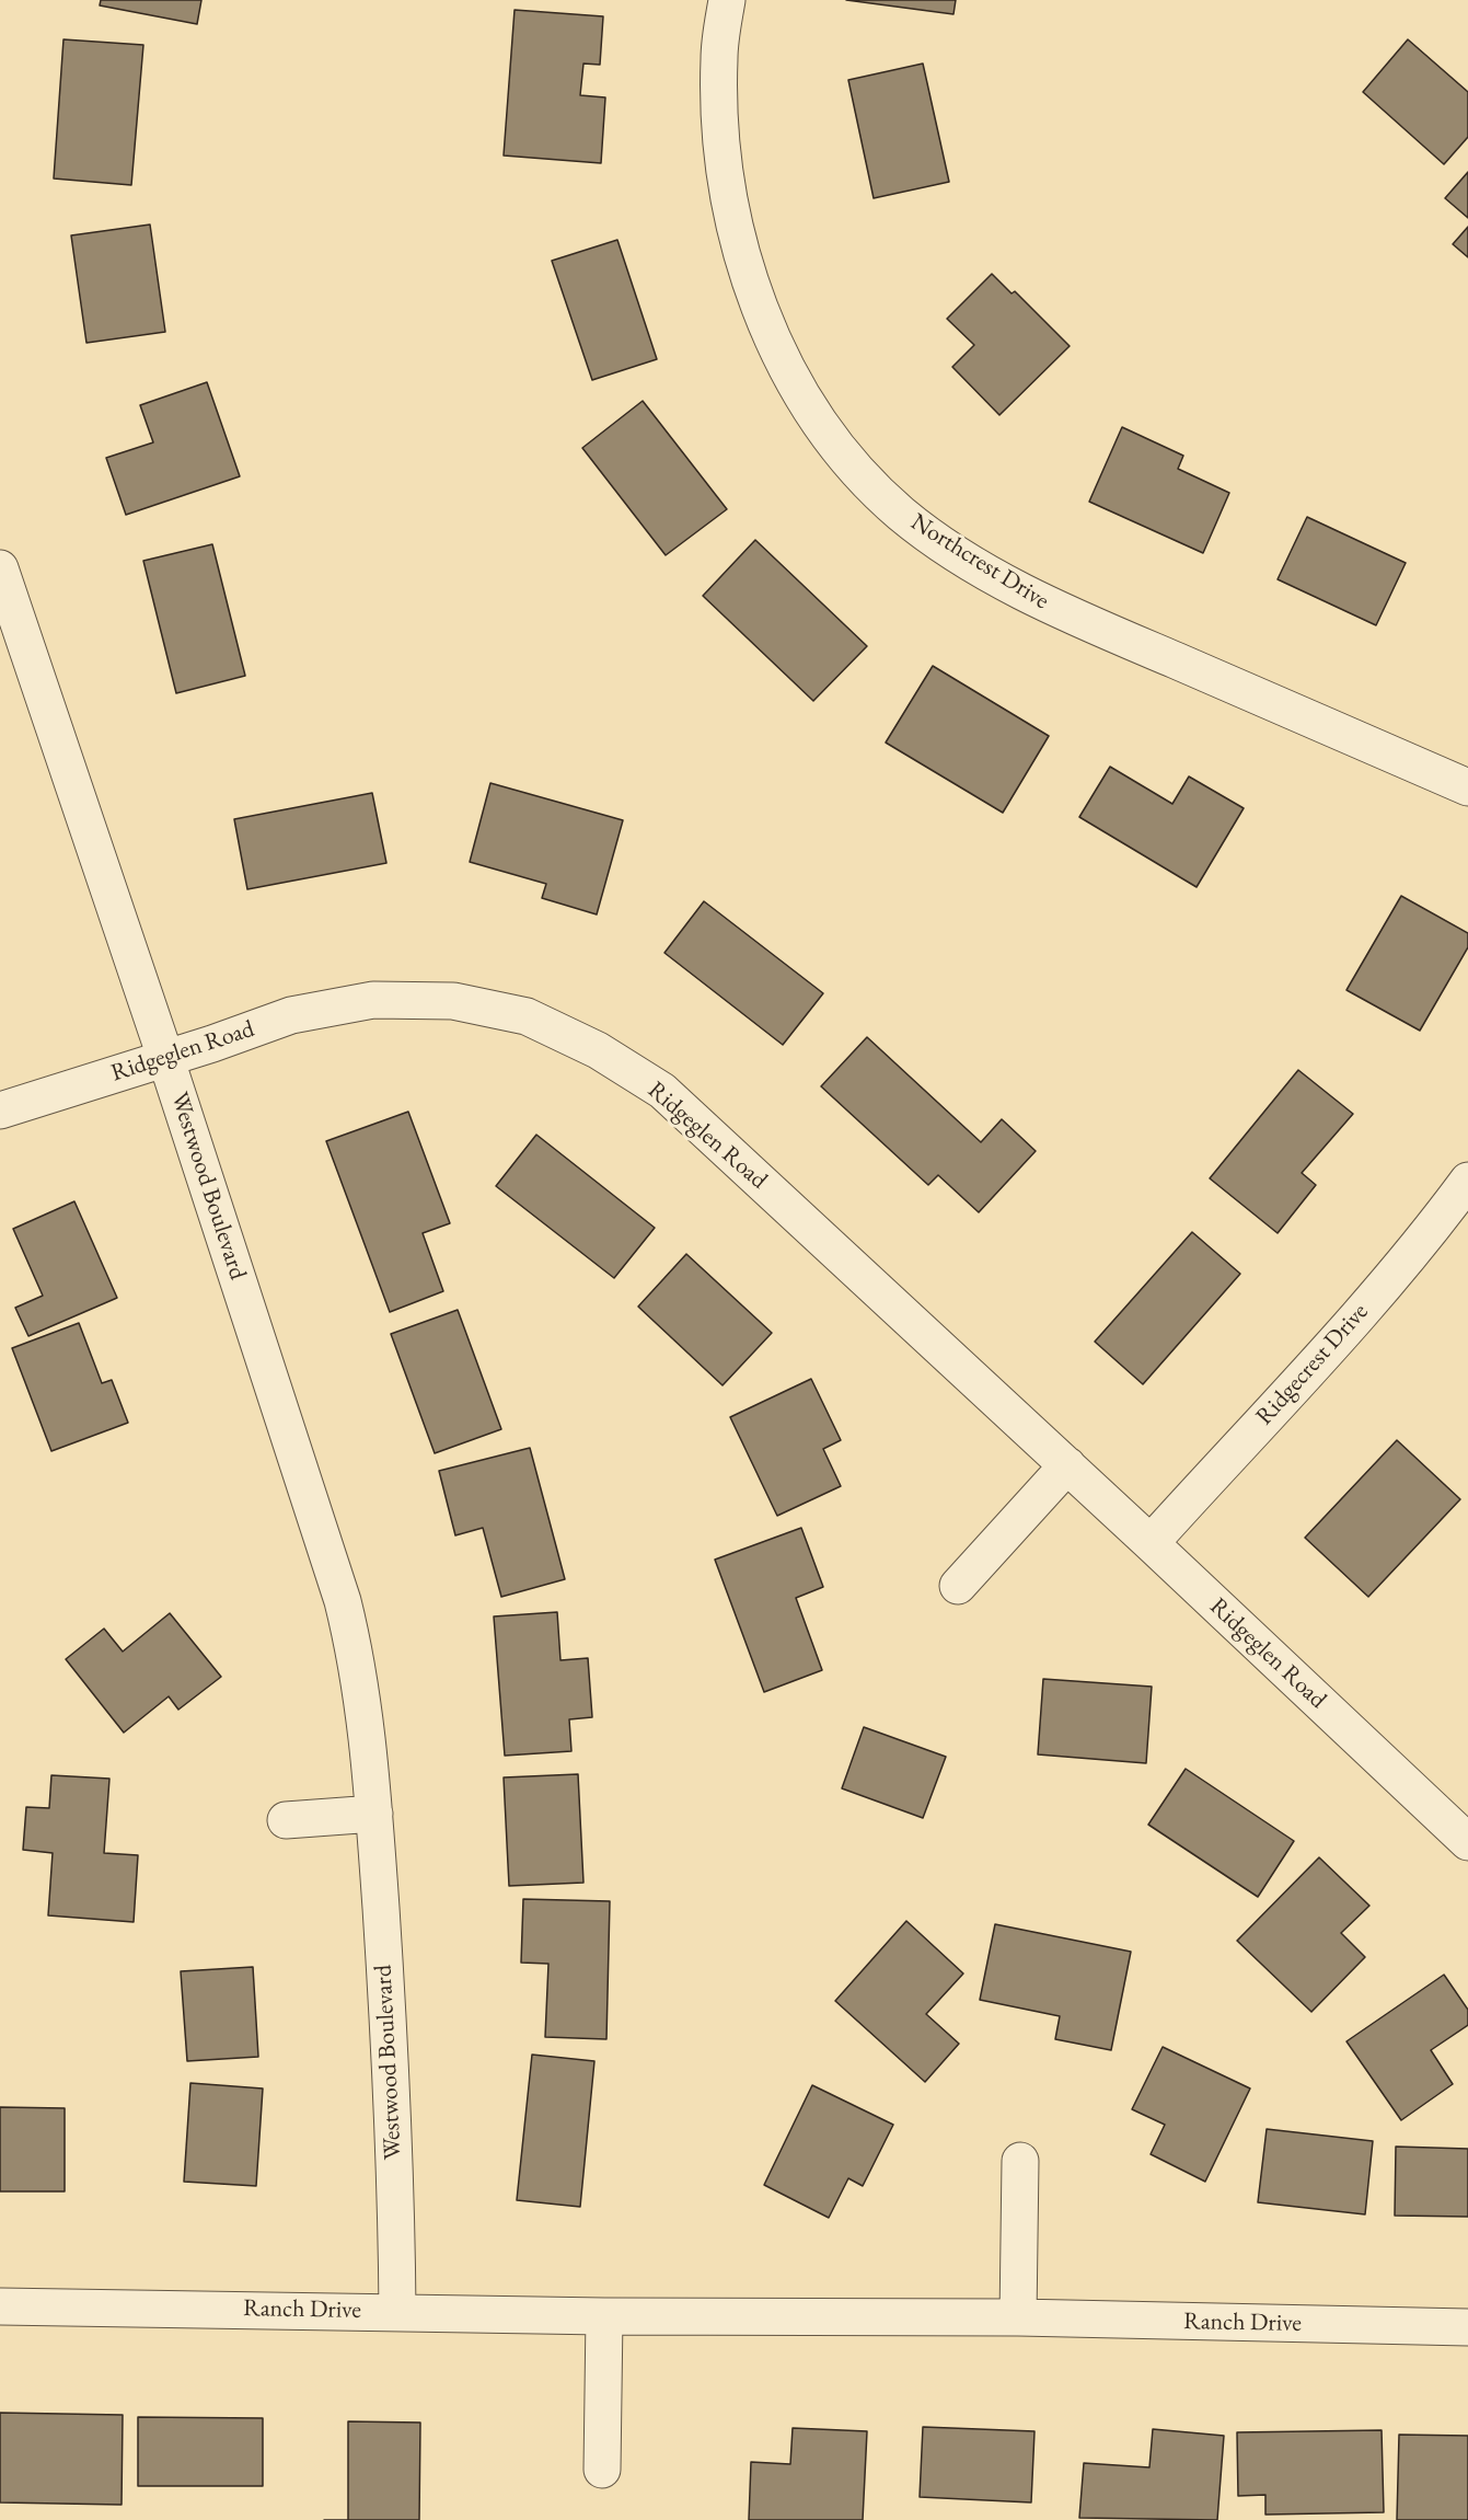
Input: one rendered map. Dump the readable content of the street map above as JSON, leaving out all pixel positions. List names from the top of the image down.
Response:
{
  "streets": {
    "street": [
      "Northcrest Drive",
      "Ridgeglen Road",
      "Westwood Boulevard",
      "Ridgecrest Drive",
      "Ranch Drive"
    ]
  },
  "crossings": [
    ["Ridgeglen Road", "Westwood Boulevard"],
    ["Ridgeglen Road", "Ridgecrest Drive"],
    ["Westwood Boulevard", "Ranch Drive"]
  ]
}
